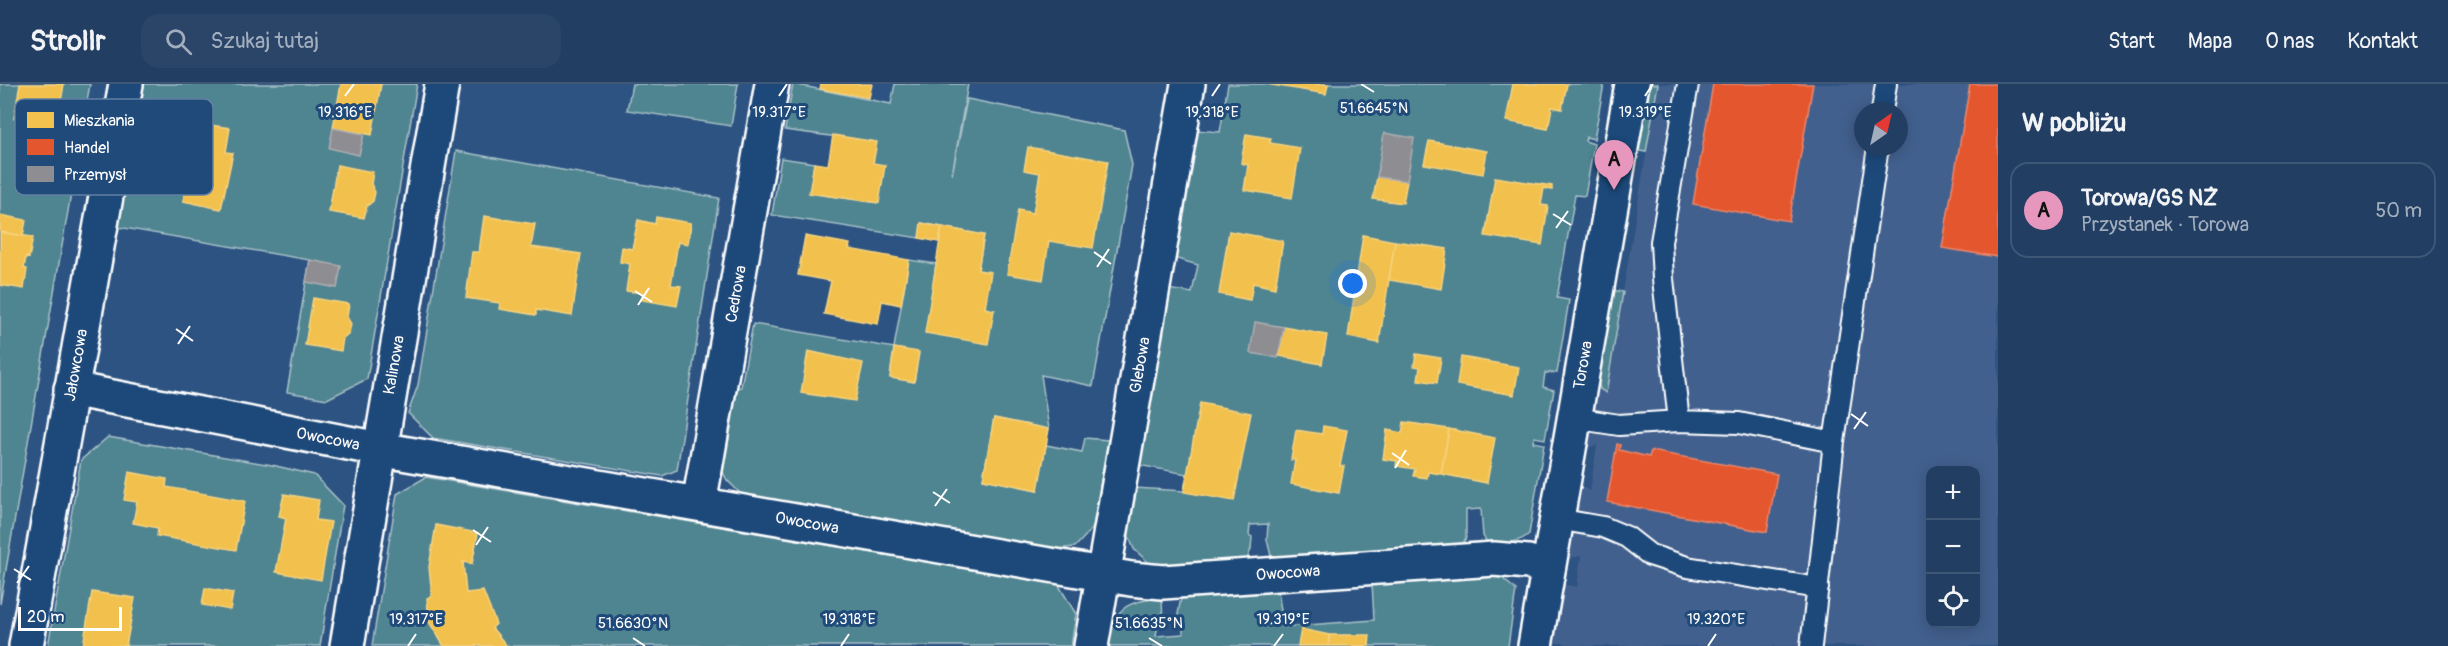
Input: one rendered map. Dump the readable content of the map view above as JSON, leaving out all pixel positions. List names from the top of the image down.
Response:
{
  "streets": {
    "street": [
      "Cedrowa",
      "Jałowcowa",
      "Kalinowa",
      "Glebowa",
      "Torowa",
      "Owocowa"
    ]
  },
  "crossings": [
    ["Cedrowa", "Owocowa"],
    ["Jałowcowa", "Owocowa"],
    ["Kalinowa", "Owocowa"],
    ["Glebowa", "Owocowa"],
    ["Torowa", "Owocowa"]
  ],
  "legend": ["Mieszkania", "Handel", "Przemysł"],
  "scale_bar": "20 m",
  "north": "top right",
  "page": {
    "header": "Strollr",
    "search": "Szukaj tutaj",
    "nav": [
      "Start",
      "Mapa",
      "O nas",
      "Kontakt"
    ],
    "heading": "W pobliżu",
    "pins": "A",
    "list": [
      {
        "mark": "A",
        "name": "Torowa/GS NŻ",
        "note": "Przystanek · Torowa",
        "value": "50 m"
      }
    ],
    "map_buttons": ["+", "−"],
    "scale": "20 m"
  },
  "coordinates": [
    "51.6645°N",
    "19.316°E",
    "19.318°E",
    "19.317°E",
    "19.319°E",
    "19.320°E",
    "51.6630°N",
    "51.6635°N"
  ]
}
